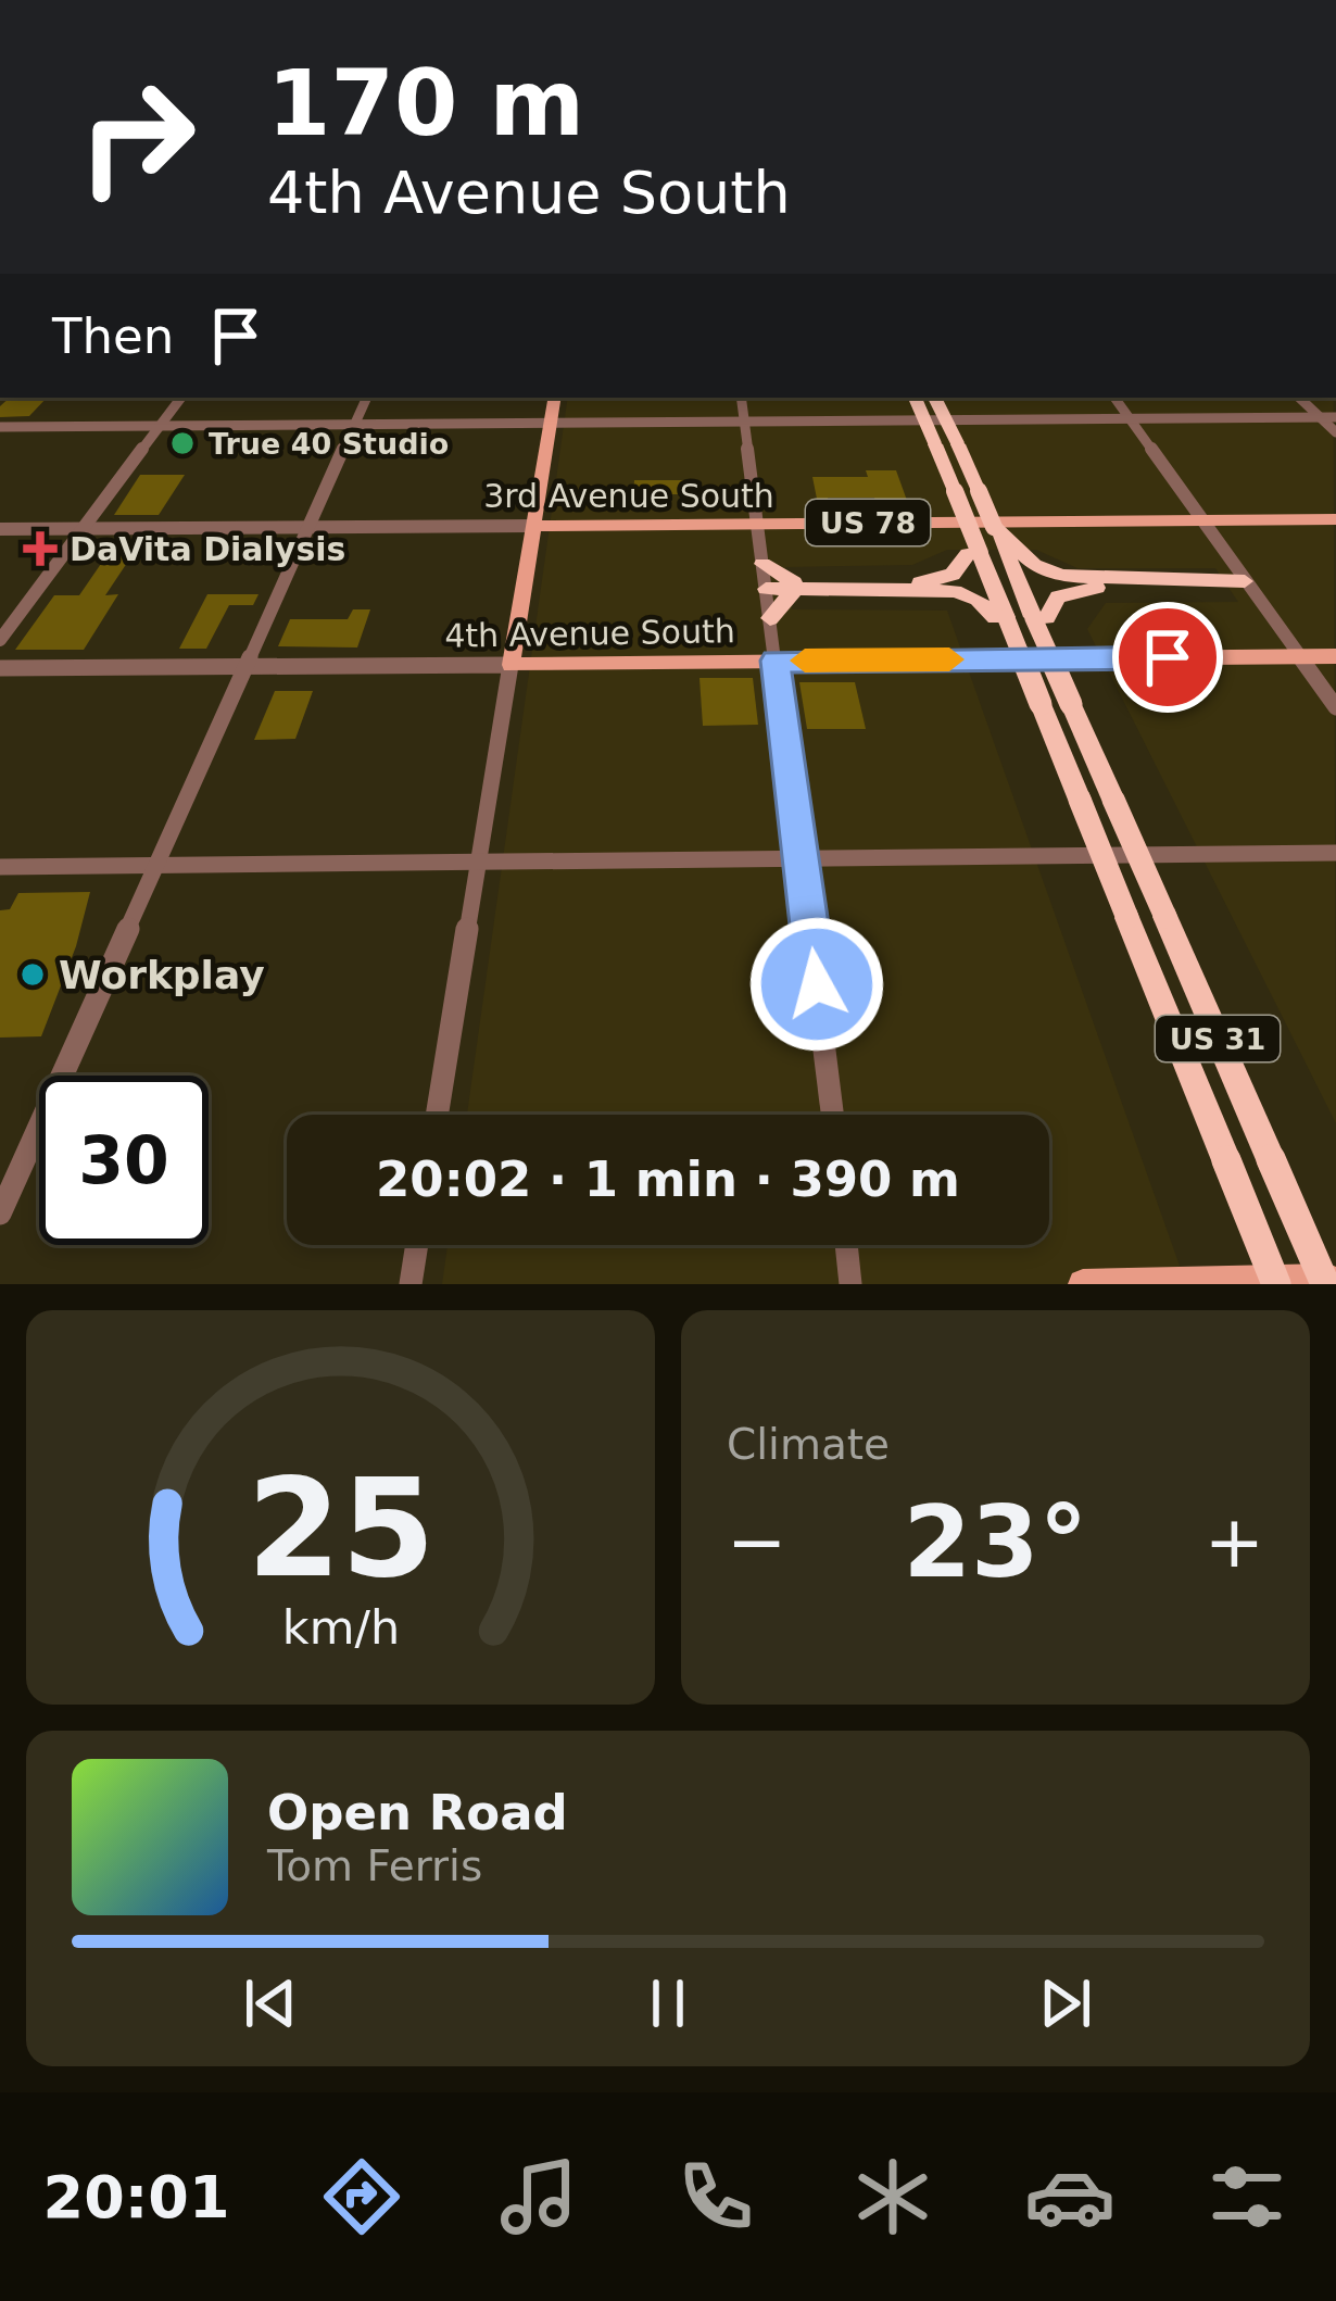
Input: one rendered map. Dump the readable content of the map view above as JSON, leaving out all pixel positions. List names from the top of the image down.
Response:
{
  "streets": {
    "highway": ["US 31"],
    "main road": ["3rd Avenue South", "US 78", "4th Avenue South"]
  },
  "places": {
    "other": ["True 40 Studio", "Workplay"],
    "health": ["DaVita Dialysis"]
  },
  "page": {
    "turn": ["170 m", "4th Avenue South"],
    "then": "Then",
    "limit": "30",
    "trip": "20:02 · 1 min · 390 m",
    "tile": "Climate",
    "heat": ["−", "23°", "+"],
    "song": ["Open Road", "Tom Ferris"],
    "tabs": "20:01",
    "gauge": ["25", "km/h"]
  }
}
